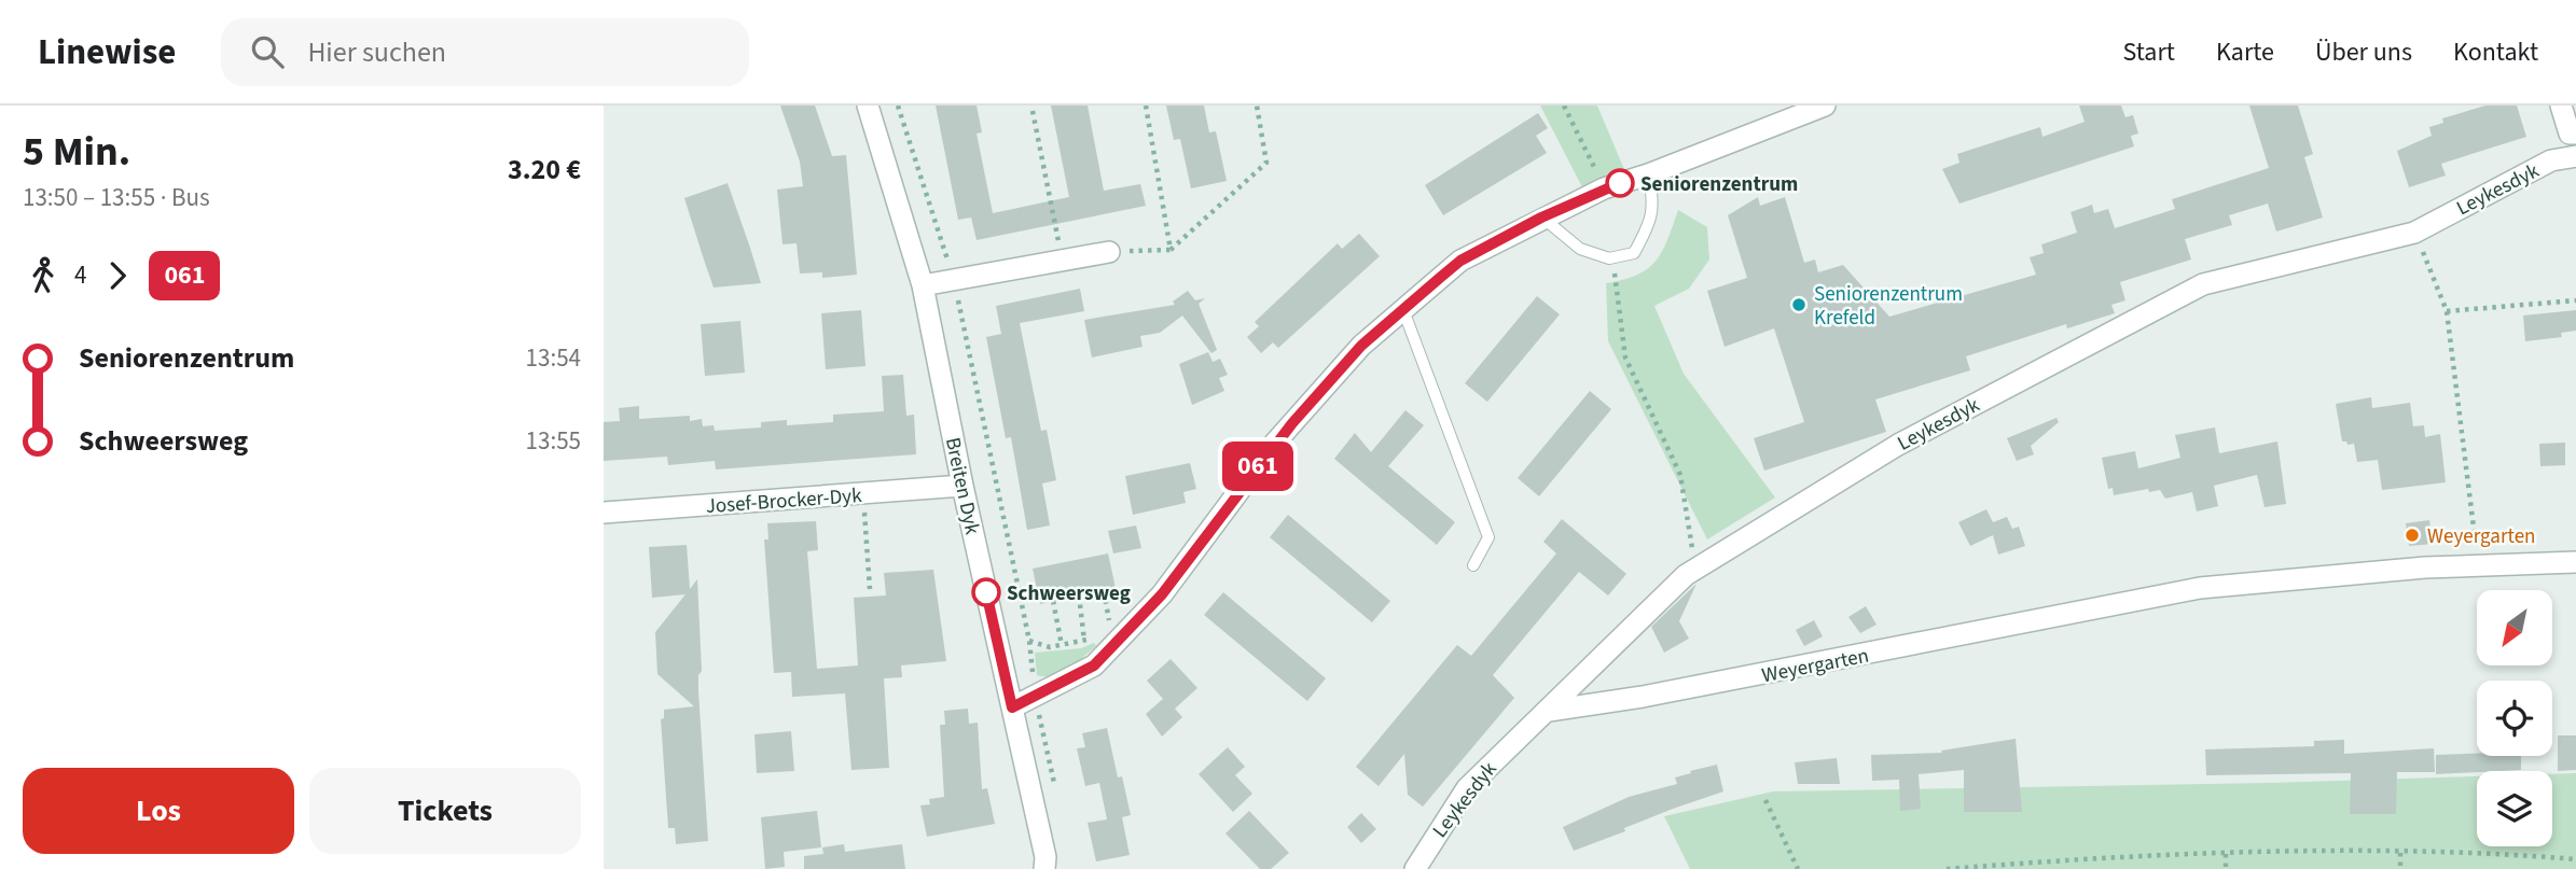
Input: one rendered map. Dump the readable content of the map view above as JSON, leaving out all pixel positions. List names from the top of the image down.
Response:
{
  "streets": {
    "street": [
      "Leykesdyk",
      "Breiten Dyk",
      "Josef-Brocker-Dyk",
      "Weyergarten"
    ]
  },
  "crossings": [
    ["Leykesdyk", "Weyergarten"],
    ["Breiten Dyk", "Josef-Brocker-Dyk"]
  ],
  "places": [
    "Seniorenzentrum",
    "Seniorenzentrum Krefeld",
    "Weyergarten",
    "Schweersweg"
  ],
  "lines": ["bus line 061"],
  "north": "bottom left",
  "page": {
    "header": "Linewise",
    "search": "Hier suchen",
    "nav": [
      "Start",
      "Karte",
      "Über uns",
      "Kontakt"
    ],
    "heading": ["5 Min.", "13:50 – 13:55 · Bus", "3.20 €"],
    "on_map": "061",
    "legs": ["4", "061"],
    "list": [
      {
        "name": "Seniorenzentrum",
        "value": "13:54"
      },
      {
        "name": "Schweersweg",
        "value": "13:55"
      }
    ],
    "buttons": ["Los", "Tickets"]
  }
}
